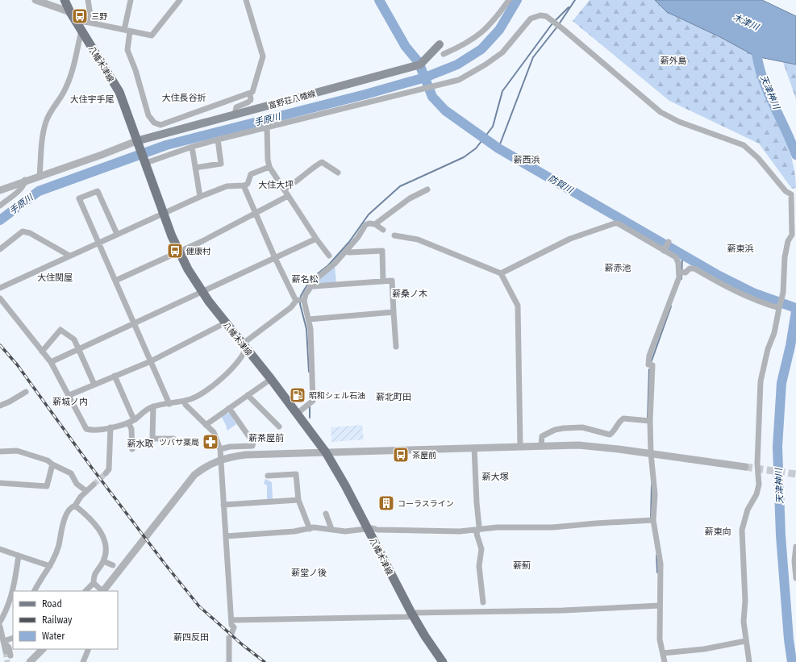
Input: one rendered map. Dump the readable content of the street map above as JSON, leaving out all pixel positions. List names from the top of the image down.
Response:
{
  "streets": {
    "main road": ["八幡木津線", "富野荘八幡線"]
  },
  "crossings": [
    ["八幡木津線", "富野荘八幡線"]
  ],
  "districts": [
    "薪外島",
    "大住長谷折",
    "大住宇手尾",
    "薪西浜",
    "大住大坪",
    "薪東浜",
    "薪赤池",
    "大住関屋",
    "薪名松",
    "薪桑ノ木",
    "薪北町田",
    "薪城ノ内",
    "薪茶屋前",
    "薪水取",
    "薪大塚",
    "薪東向",
    "薪薊",
    "薪堂ノ後",
    "薪四反田"
  ],
  "water": [
    "木津川",
    "天津神川",
    "手原川",
    "防賀川"
  ],
  "places": {
    "bus stop": ["三野", "健康村", "茶屋前"],
    "fuel station": ["昭和シェル石油"],
    "pharmacy": ["ツバサ薬局"],
    "building": ["コーラスライン"]
  },
  "legend": ["Road", "Railway", "Water"]
}
